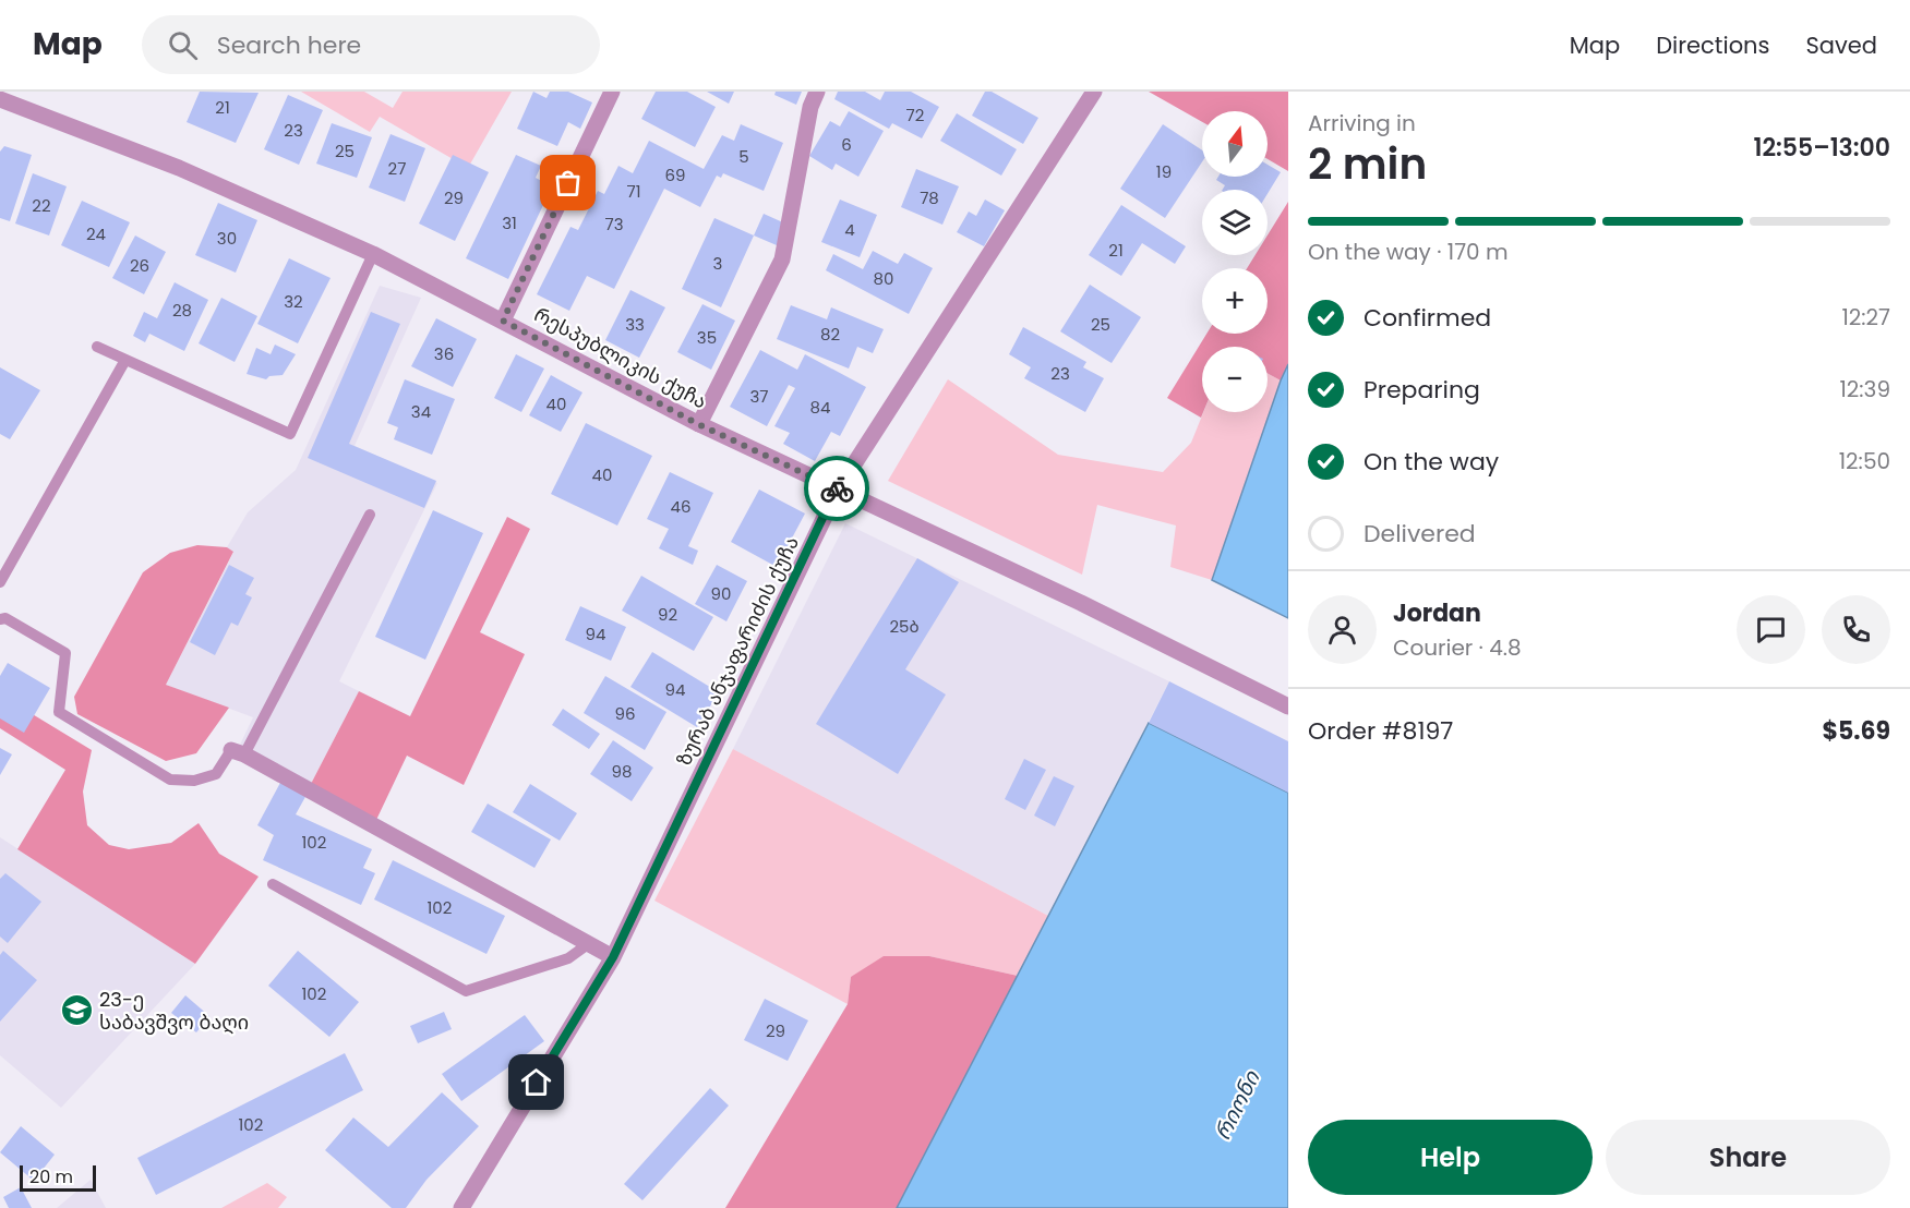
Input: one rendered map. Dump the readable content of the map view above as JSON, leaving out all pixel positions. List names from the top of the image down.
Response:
{
  "streets": {
    "street": ["რესპუბლიკის ქუჩა", "ზურაბ ანჯაფარიძის ქუჩა"]
  },
  "crossings": [
    ["რესპუბლიკის ქუჩა", "ზურაბ ანჯაფარიძის ქუჩა"]
  ],
  "water": ["რიონი"],
  "places": {
    "school or university": ["23-ე საბავშვო ბაღი"]
  },
  "house_numbers": [
    "21",
    "72",
    "23",
    "6",
    "25",
    "5",
    "27",
    "19",
    "69",
    "71",
    "29",
    "78",
    "22",
    "31",
    "73",
    "4",
    "24",
    "30",
    "21",
    "3",
    "26",
    "80",
    "32",
    "28",
    "33",
    "25",
    "82",
    "35",
    "36",
    "23",
    "37",
    "40",
    "84",
    "34",
    "40",
    "46",
    "90",
    "92",
    "25ბ",
    "94",
    "94",
    "96",
    "98",
    "102",
    "102",
    "102",
    "29",
    "102"
  ],
  "scale_bar": "20 m",
  "north": "top",
  "page": {
    "header": "Map",
    "search": "Search here",
    "nav": ["Map", "Directions", "Saved"],
    "heading": ["2 min", "Arriving in", "12:55–13:00"],
    "panel": [
      "Jordan",
      "Courier · 4.8",
      "Order #8197",
      "$5.69"
    ],
    "map_buttons": ["+", "−"],
    "bar": "On the way · 170 m",
    "list": [
      ["Confirmed", "12:27"],
      ["Preparing", "12:39"],
      ["On the way", "12:50"],
      "Delivered"
    ],
    "buttons": ["Help", "Share"],
    "scale": "20 m"
  }
}
